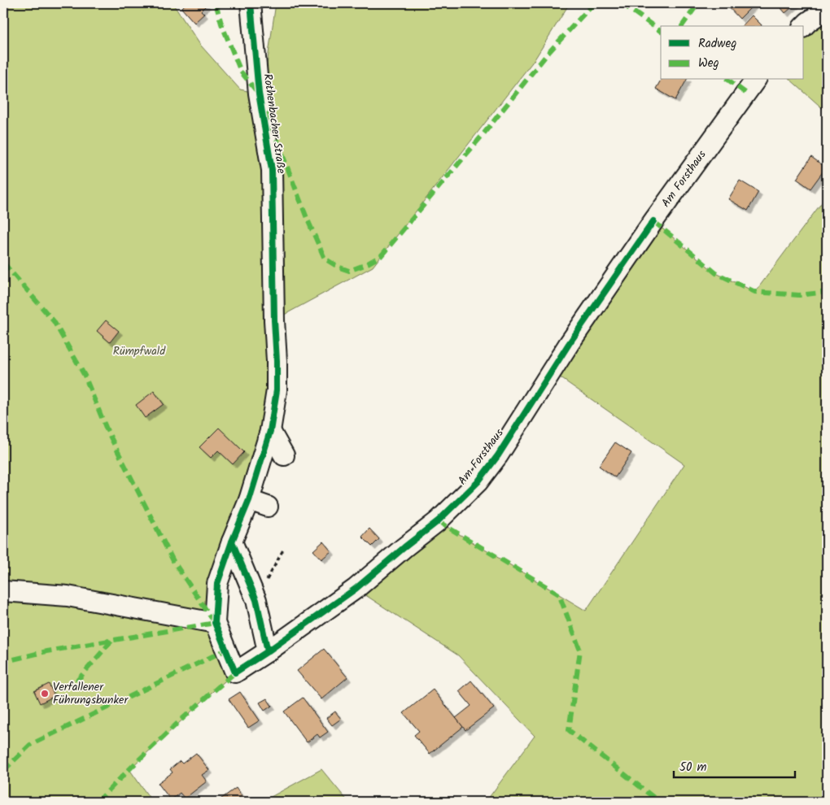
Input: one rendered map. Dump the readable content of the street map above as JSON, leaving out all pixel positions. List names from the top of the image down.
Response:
{
  "streets": {
    "street": ["Rothenbacher Straße", "Am Forsthaus"]
  },
  "crossings": [
    ["Rothenbacher Straße", "Am Forsthaus"]
  ],
  "parks": ["Rümpfwald"],
  "places": ["Verfallener Führungsbunker"],
  "legend": ["Radweg", "Weg"],
  "scale_bar": "50 m"
}
